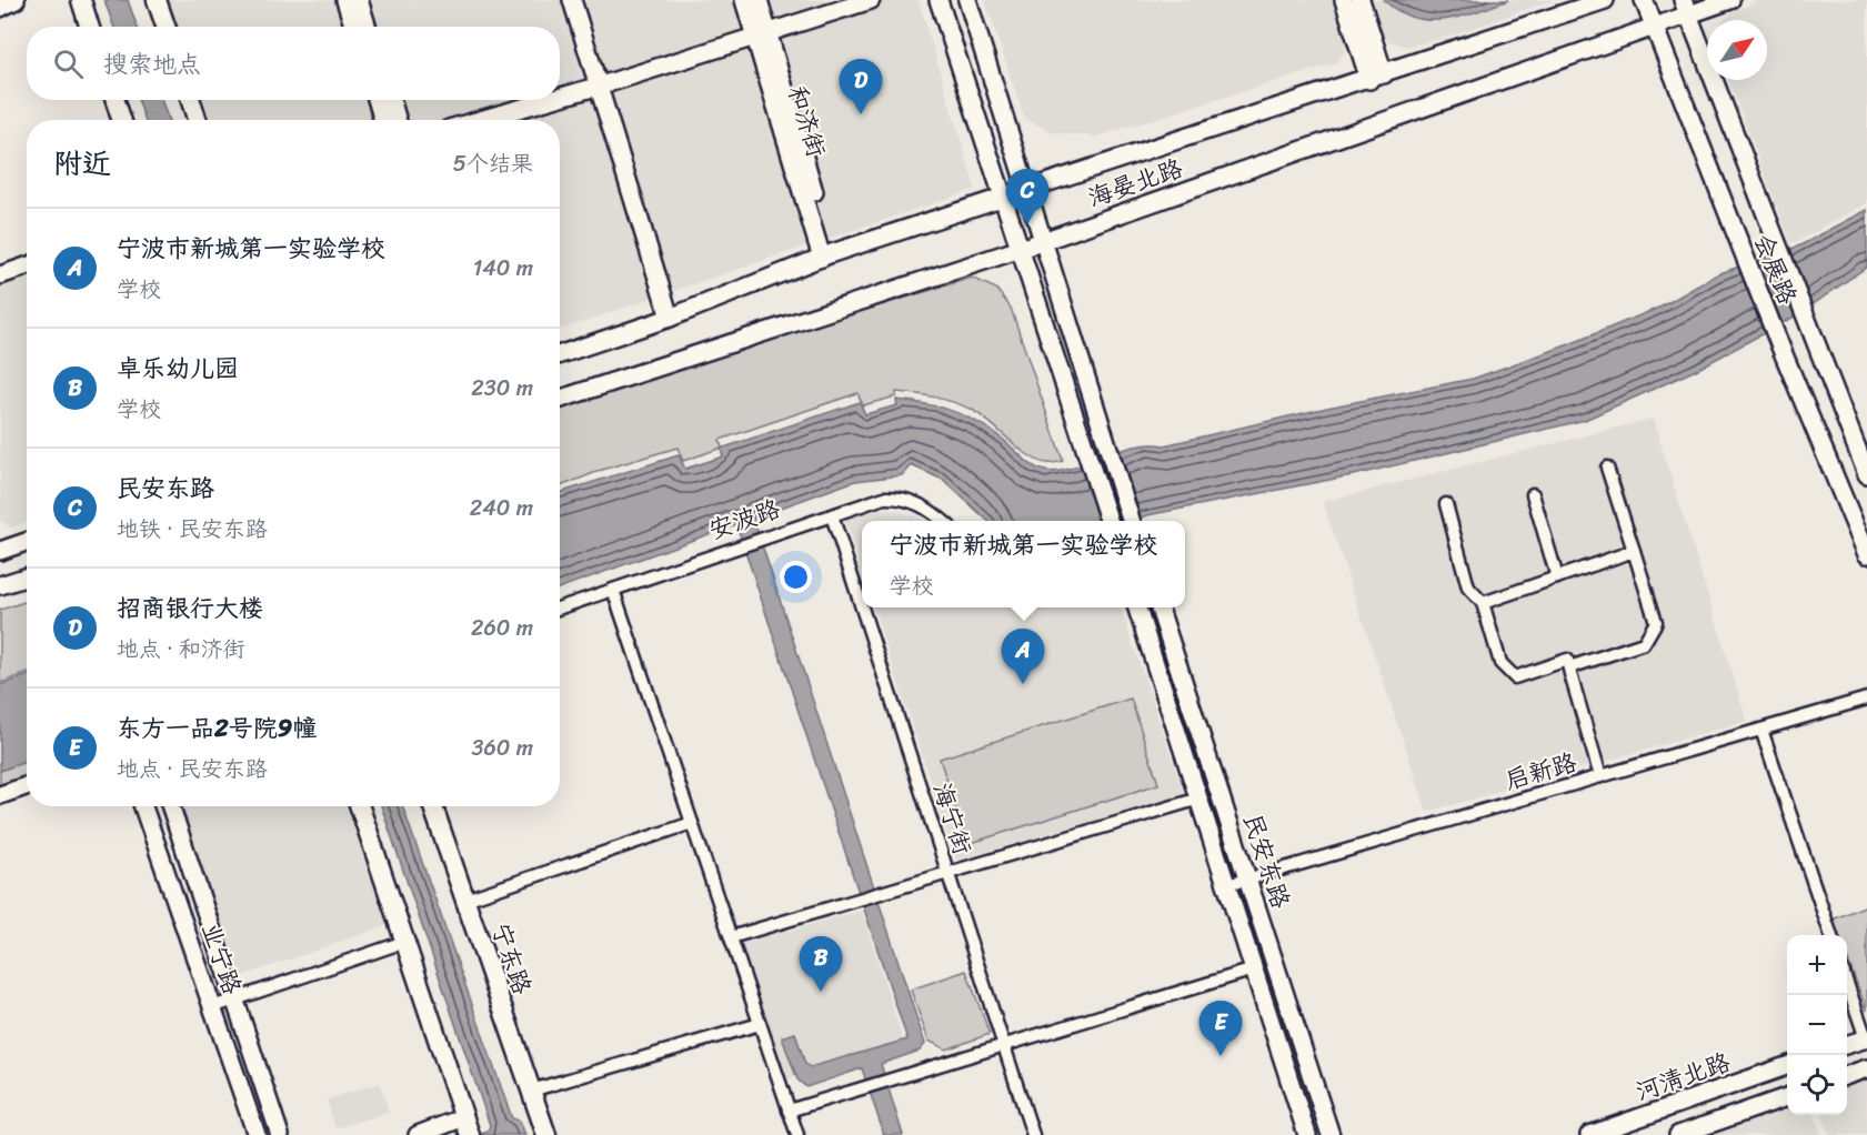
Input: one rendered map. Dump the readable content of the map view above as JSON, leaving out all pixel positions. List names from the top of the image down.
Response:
{
  "streets": {
    "main road": [
      "和济街",
      "海晏北路",
      "会展路",
      "民安东路",
      "业宁路",
      "宁东路",
      "河清北路"
    ],
    "street": ["安波路", "启新路", "海宁街"]
  },
  "crossings": [
    ["和济街", "海晏北路"],
    ["海晏北路", "会展路"],
    ["安波路", "海宁街"],
    ["启新路", "民安东路"]
  ],
  "north": "top right",
  "page": {
    "search": "搜索地点",
    "pins": [
      "D",
      "C",
      "A",
      "B",
      "E"
    ],
    "heading": ["附近", "5个结果"],
    "list": [
      {
        "mark": "A",
        "name": "宁波市新城第一实验学校",
        "note": "学校",
        "value": "140 m"
      },
      {
        "mark": "B",
        "name": "卓乐幼儿园",
        "note": "学校",
        "value": "230 m"
      },
      {
        "mark": "C",
        "name": "民安东路",
        "note": "地铁 · 民安东路",
        "value": "240 m"
      },
      {
        "mark": "D",
        "name": "招商银行大楼",
        "note": "地点 · 和济街",
        "value": "260 m"
      },
      {
        "mark": "E",
        "name": "东方一品2号院9幢",
        "note": "地点 · 民安东路",
        "value": "360 m"
      }
    ],
    "popup": ["宁波市新城第一实验学校", "学校"],
    "map_buttons": ["+", "−"]
  }
}
